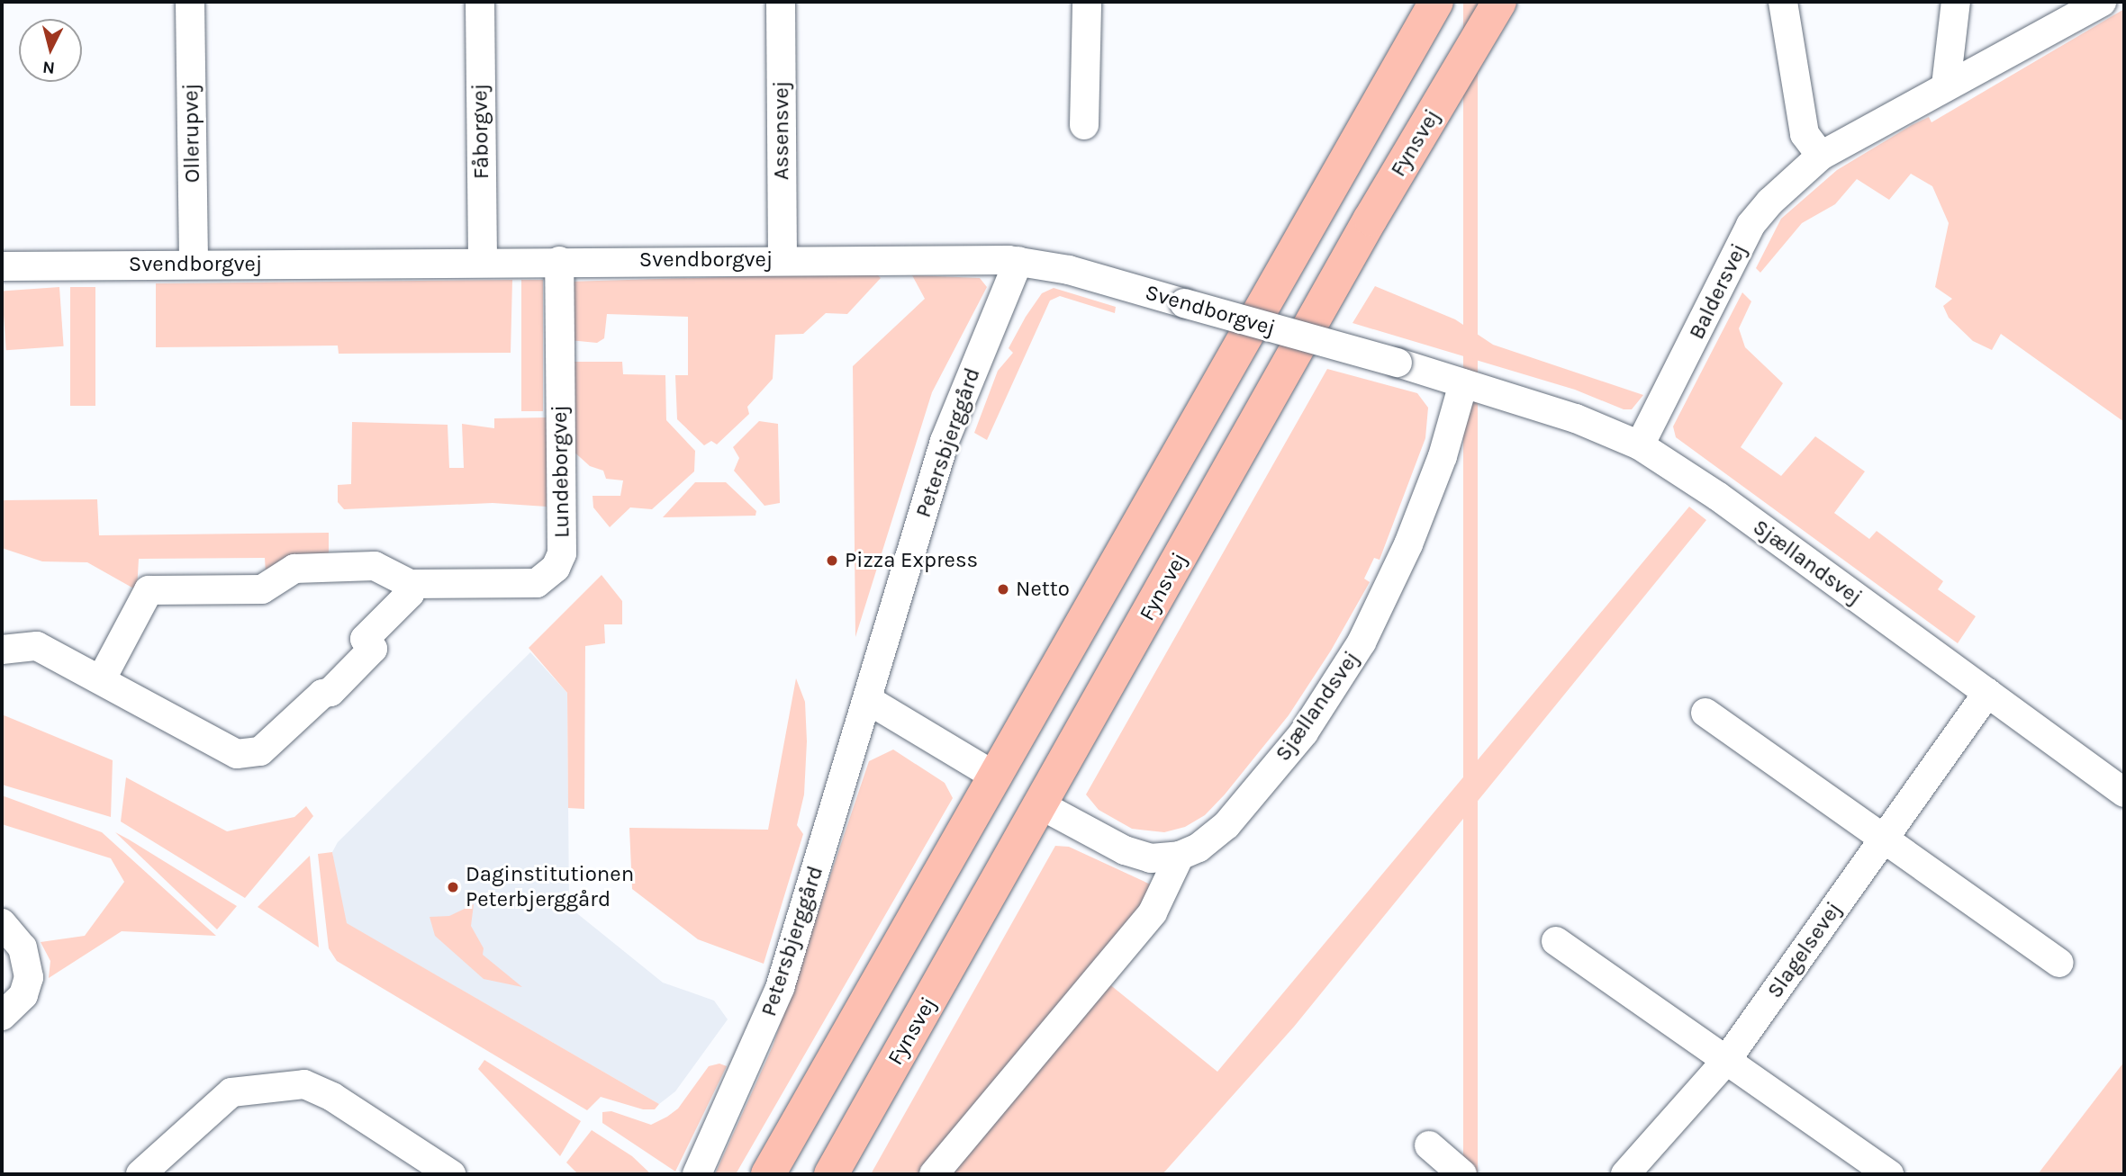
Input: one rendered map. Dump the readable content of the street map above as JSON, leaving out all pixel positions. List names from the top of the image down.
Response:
{
  "streets": {
    "main road": ["Fynsvej"],
    "street": [
      "Assensvej",
      "Fåborgvej",
      "Ollerupvej",
      "Svendborgvej",
      "Baldersvej",
      "Petersbjerggård",
      "Lundeborgvej",
      "Sjællandsvej",
      "Slagelsevej"
    ]
  },
  "crossings": [
    ["Assensvej", "Svendborgvej"],
    ["Fåborgvej", "Svendborgvej"],
    ["Ollerupvej", "Svendborgvej"],
    ["Fynsvej", "Sjællandsvej"],
    ["Svendborgvej", "Petersbjerggård"],
    ["Svendborgvej", "Lundeborgvej"],
    ["Svendborgvej", "Sjællandsvej"],
    ["Baldersvej", "Sjællandsvej"],
    ["Sjællandsvej", "Slagelsevej"]
  ],
  "places": ["Pizza Express", "Netto", "Daginstitutionen Peterbjerggård"],
  "north": "bottom"
}
